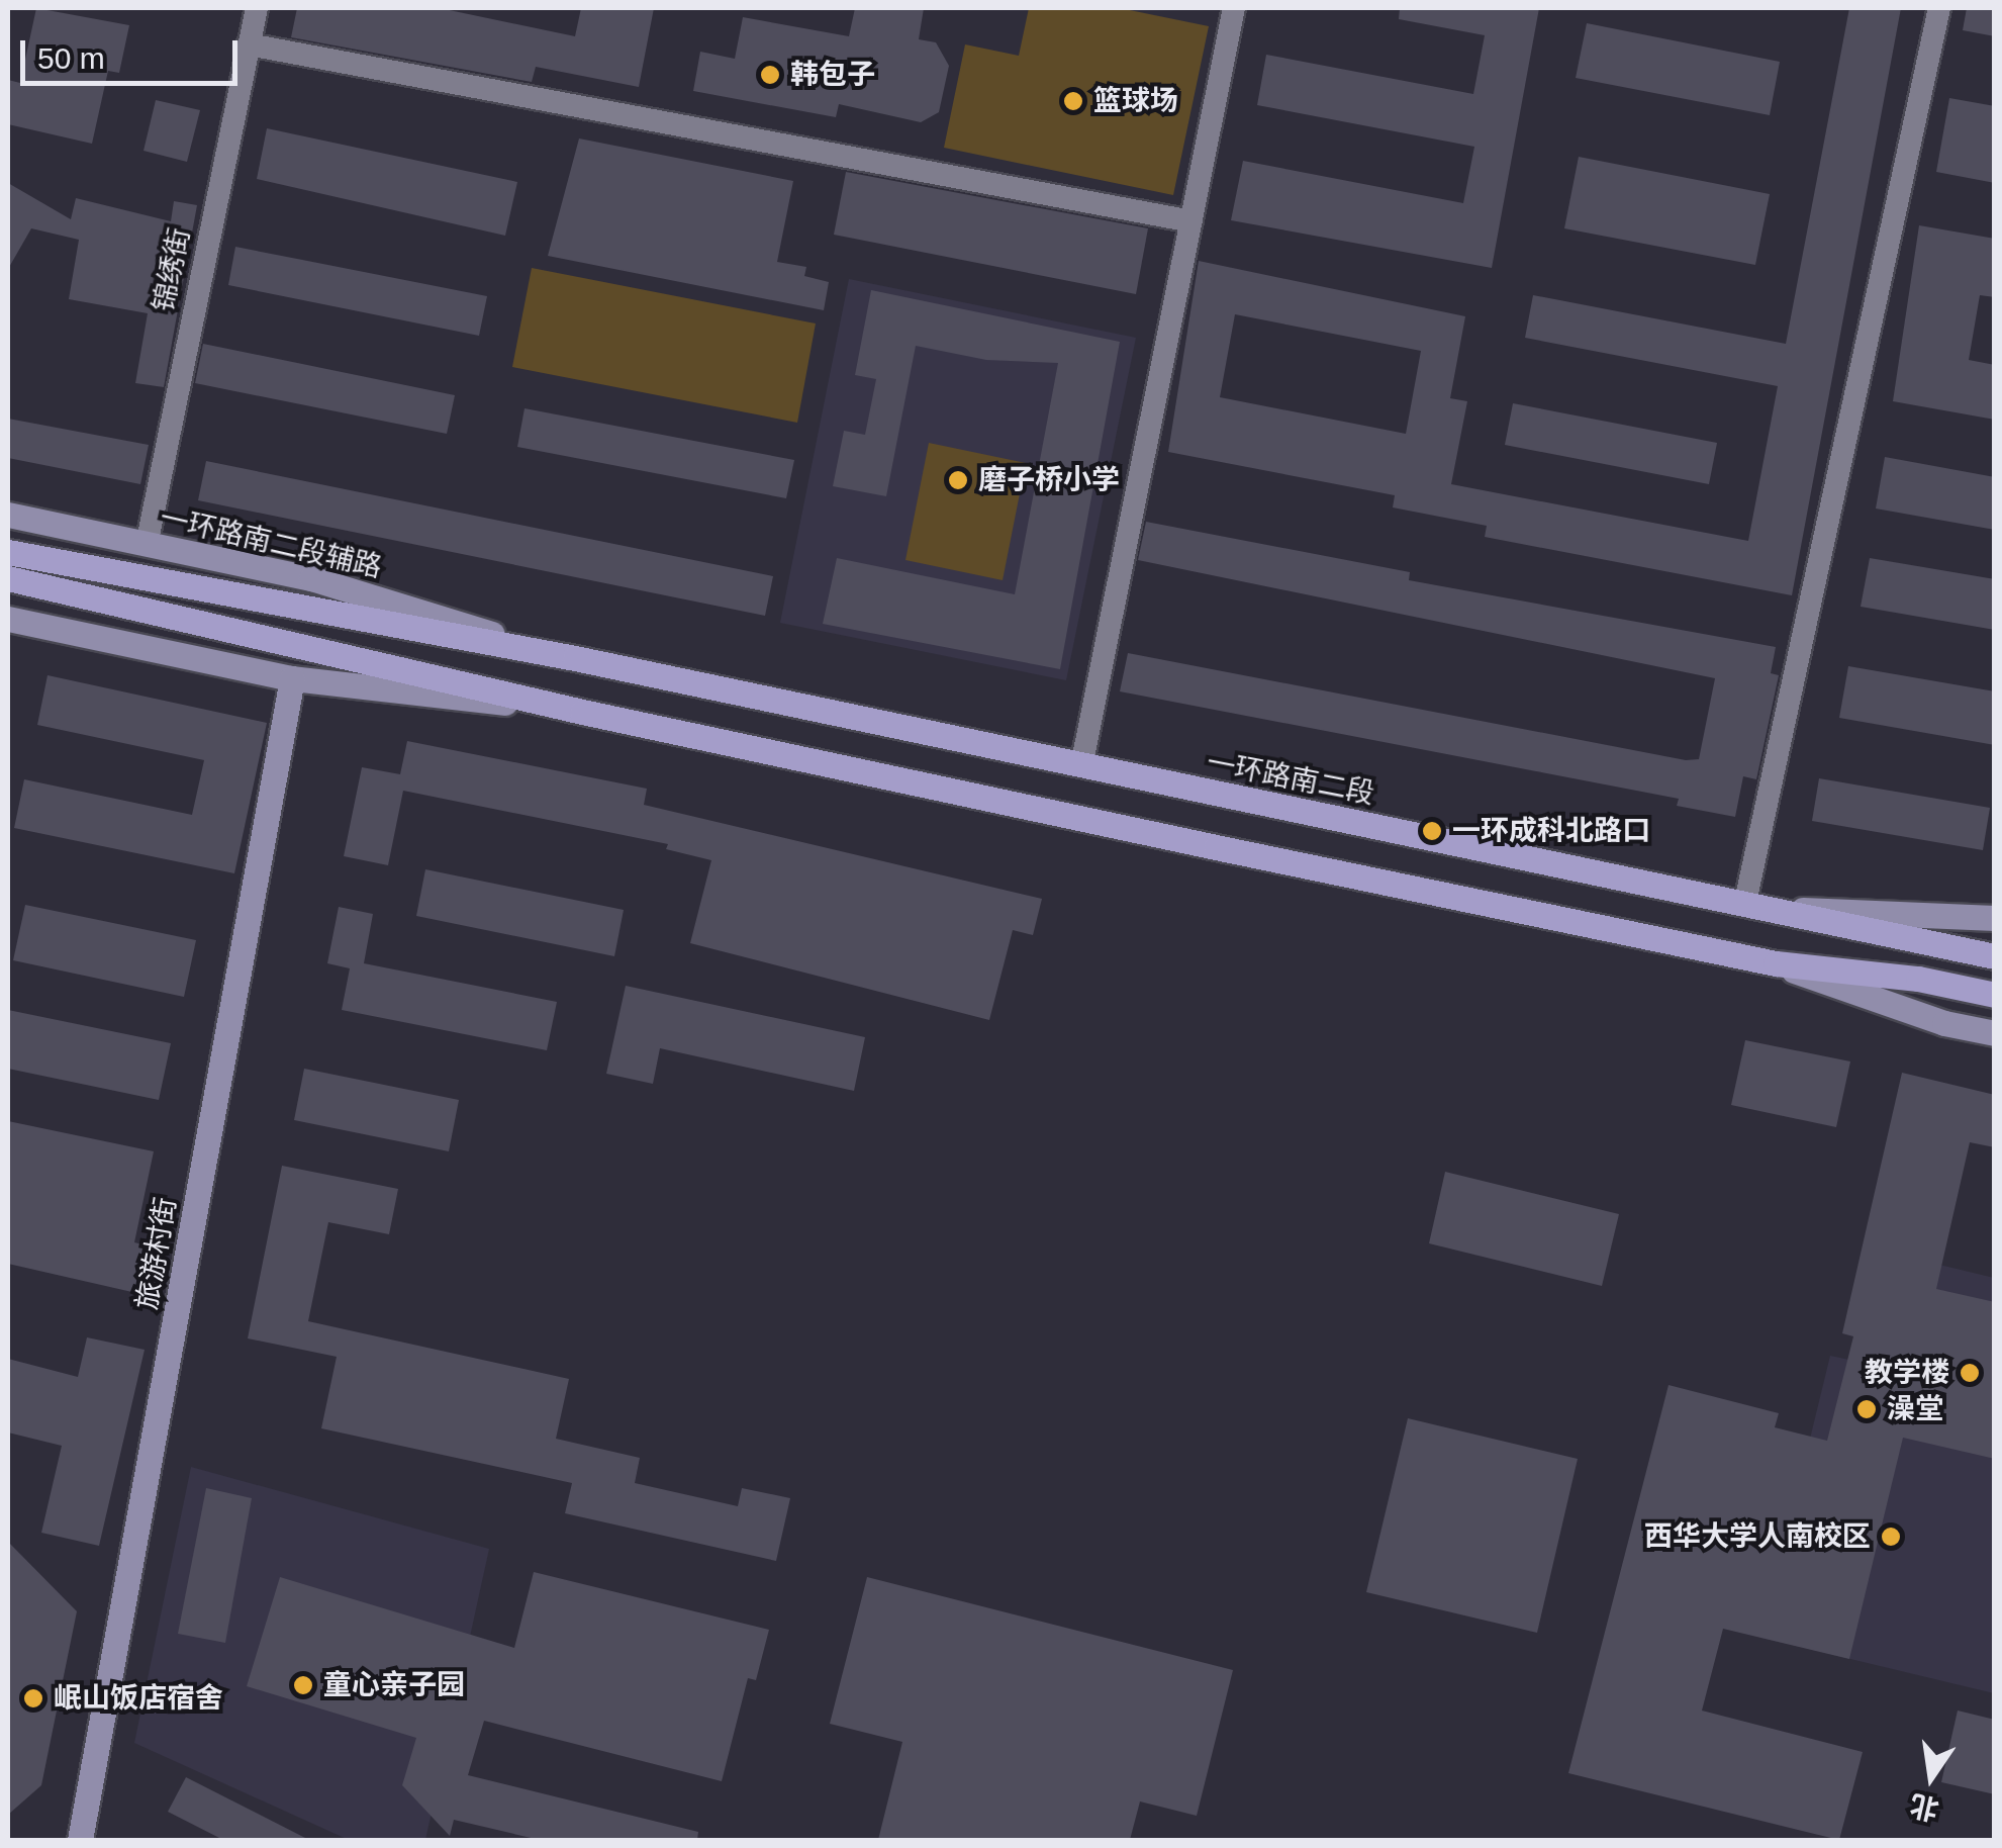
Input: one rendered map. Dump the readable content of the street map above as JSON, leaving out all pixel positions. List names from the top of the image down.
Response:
{
  "streets": {
    "main road": ["一环路南二段辅路", "一环路南二段", "旅游村街"],
    "street": ["锦绣街"]
  },
  "crossings": [
    ["锦绣街", "一环路南二段辅路"],
    ["一环路南二段辅路", "一环路南二段"]
  ],
  "places": [
    "韩包子",
    "篮球场",
    "磨子桥小学",
    "一环成科北路口",
    "教学楼",
    "澡堂",
    "西华大学人南校区",
    "童心亲子园",
    "岷山饭店宿舍"
  ],
  "scale_bar": "50 m",
  "north": "bottom"
}
